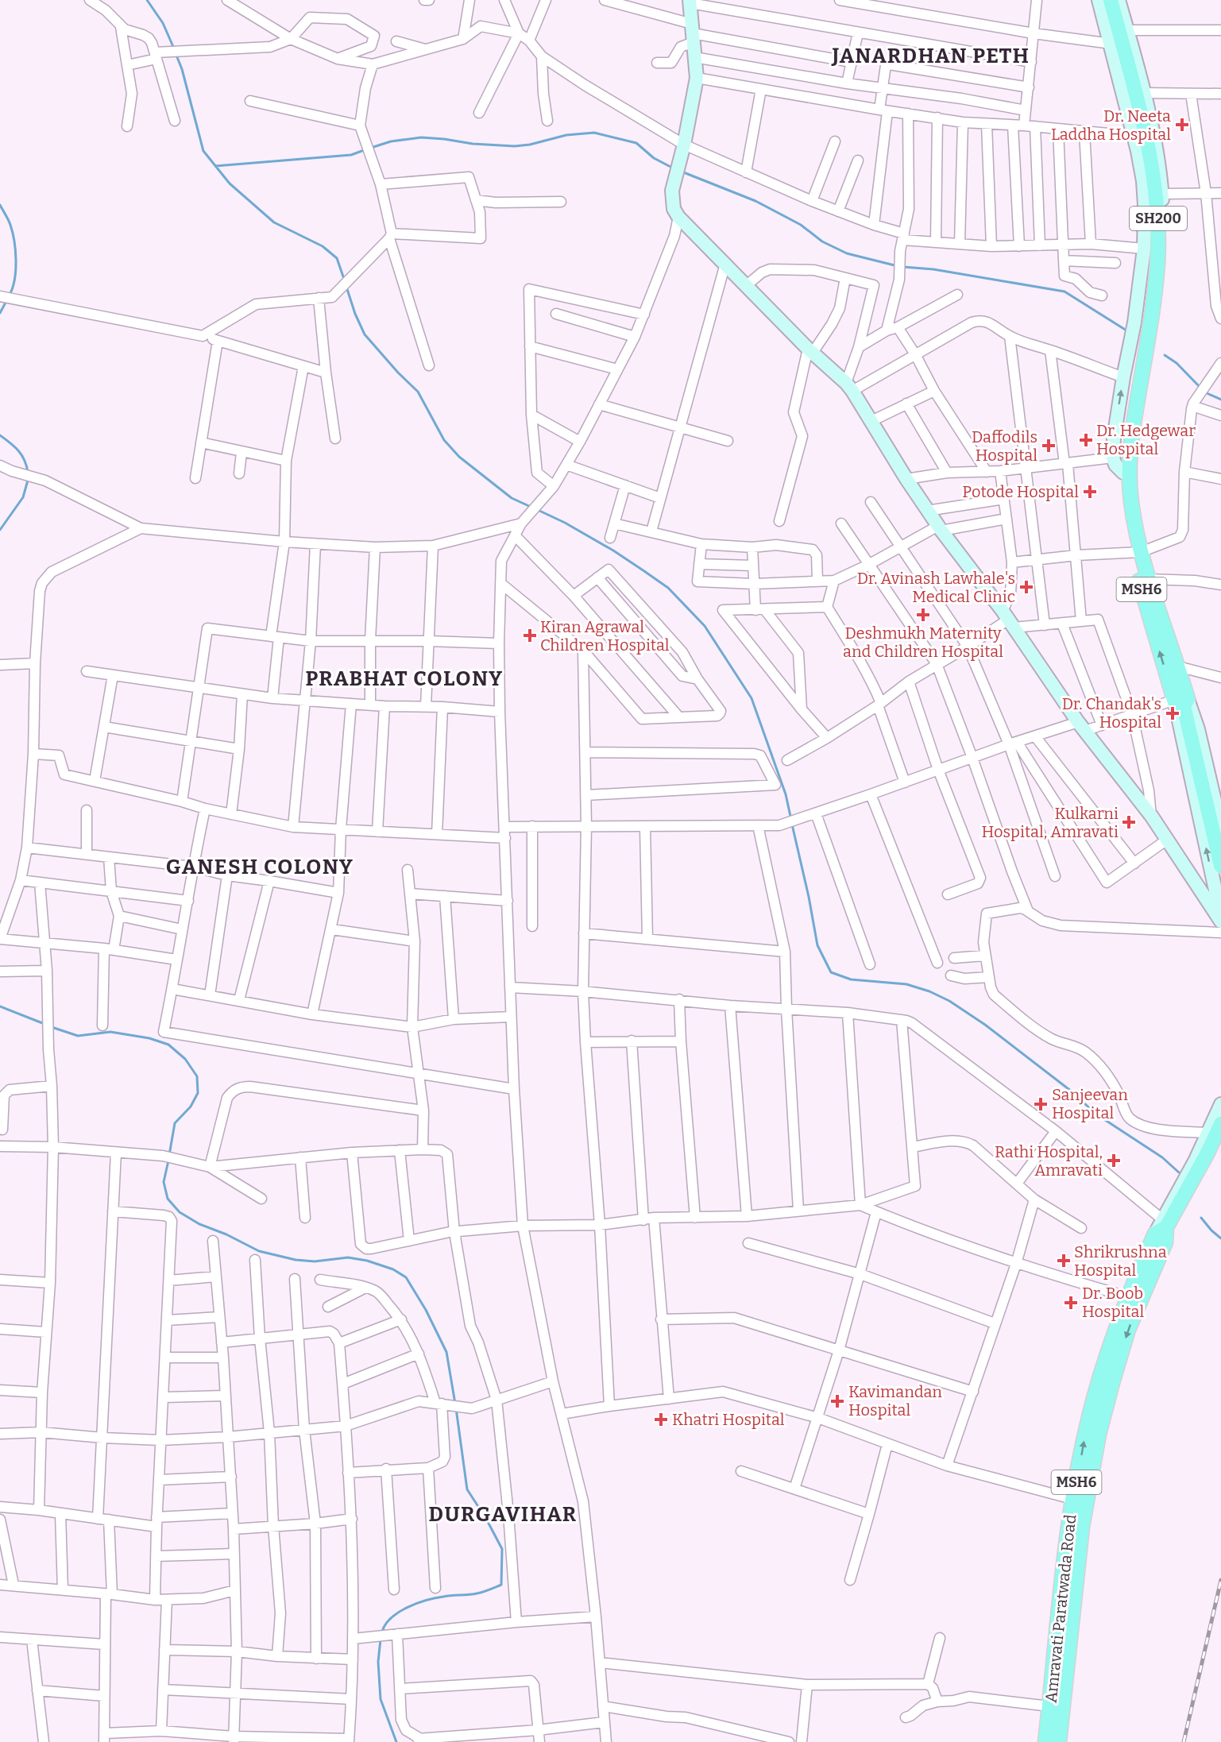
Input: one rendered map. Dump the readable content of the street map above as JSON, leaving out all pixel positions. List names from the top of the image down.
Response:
{
  "streets": {
    "main road": ["SH200", "MSH6", "Amravati Paratwada Road"]
  },
  "crossings": [
    ["SH200", "MSH6"],
    ["MSH6", "Amravati Paratwada Road"]
  ],
  "districts": [
    "JANARDHAN PETH",
    "PRABHAT COLONY",
    "GANESH COLONY",
    "DURGAVIHAR"
  ],
  "places": {
    "health": [
      "Dr. Neeta Laddha Hospital",
      "Dr. Hedgewar Hospital",
      "Daffodils Hospital",
      "Potode Hospital",
      "Dr. Avinash Lawhale's Medical Clinic",
      "Deshmukh Maternity and Children Hospital",
      "Kiran Agrawal Children Hospital",
      "Dr. Chandak's Hospital",
      "Kulkarni Hospital, Amravati",
      "Sanjeevan Hospital",
      "Rathi Hospital, Amravati",
      "Shrikrushna Hospital",
      "Dr. Boob Hospital",
      "Kavimandan Hospital",
      "Khatri Hospital"
    ]
  }
}
